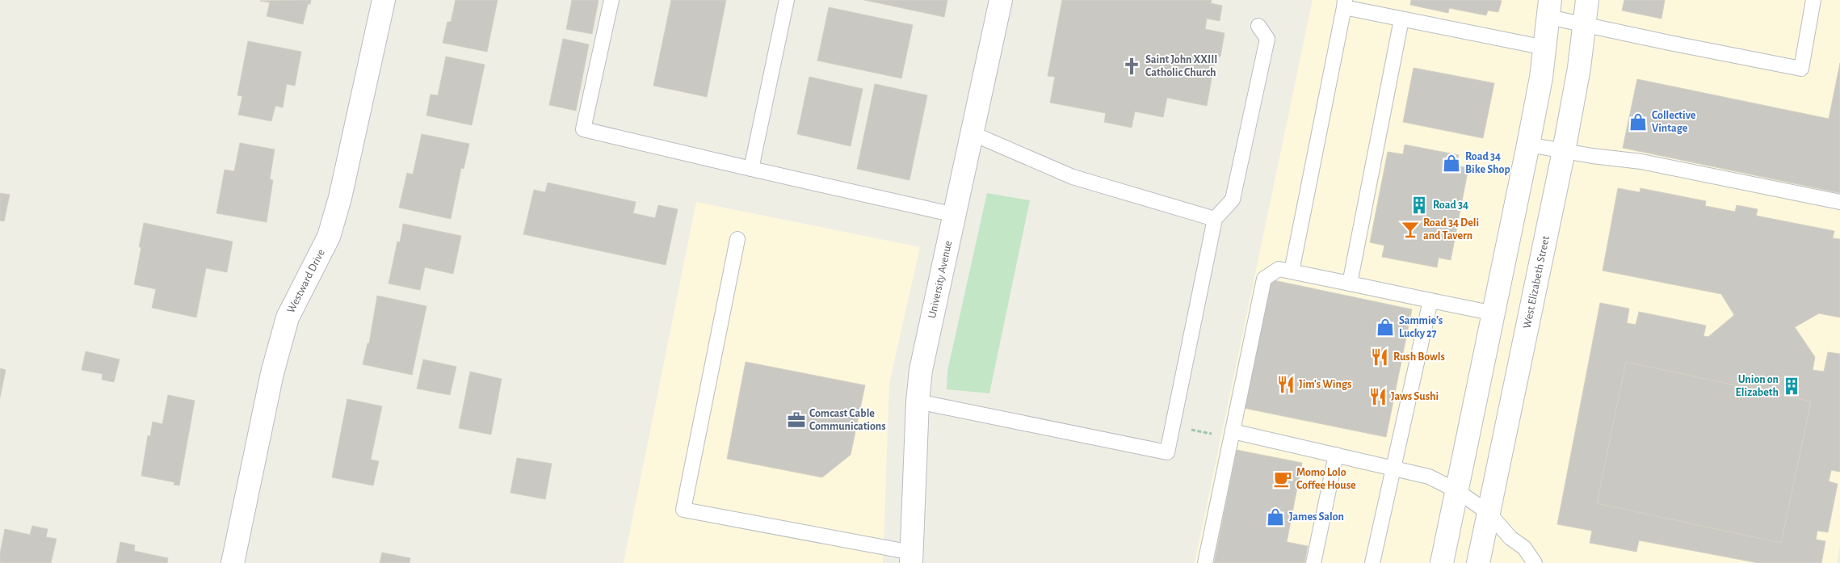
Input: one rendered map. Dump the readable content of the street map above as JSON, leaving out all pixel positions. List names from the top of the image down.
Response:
{
  "streets": {
    "street": ["University Avenue", "Westward Drive", "West Elizabeth Street"]
  },
  "places": {
    "church": ["Saint John XXIII Catholic Church"],
    "shop": [
      "Collective Vintage",
      "Road 34 Bike Shop",
      "Sammie's Lucky 27",
      "James Salon"
    ],
    "building": ["Road 34", "Union on Elizabeth"],
    "bar": ["Road 34 Deli and Tavern"],
    "restaurant": ["Rush Bowls", "Jim's Wings", "Jaws Sushi"],
    "office": ["Comcast Cable Communications"],
    "cafe": ["Momo Lolo Coffee House"]
  }
}
